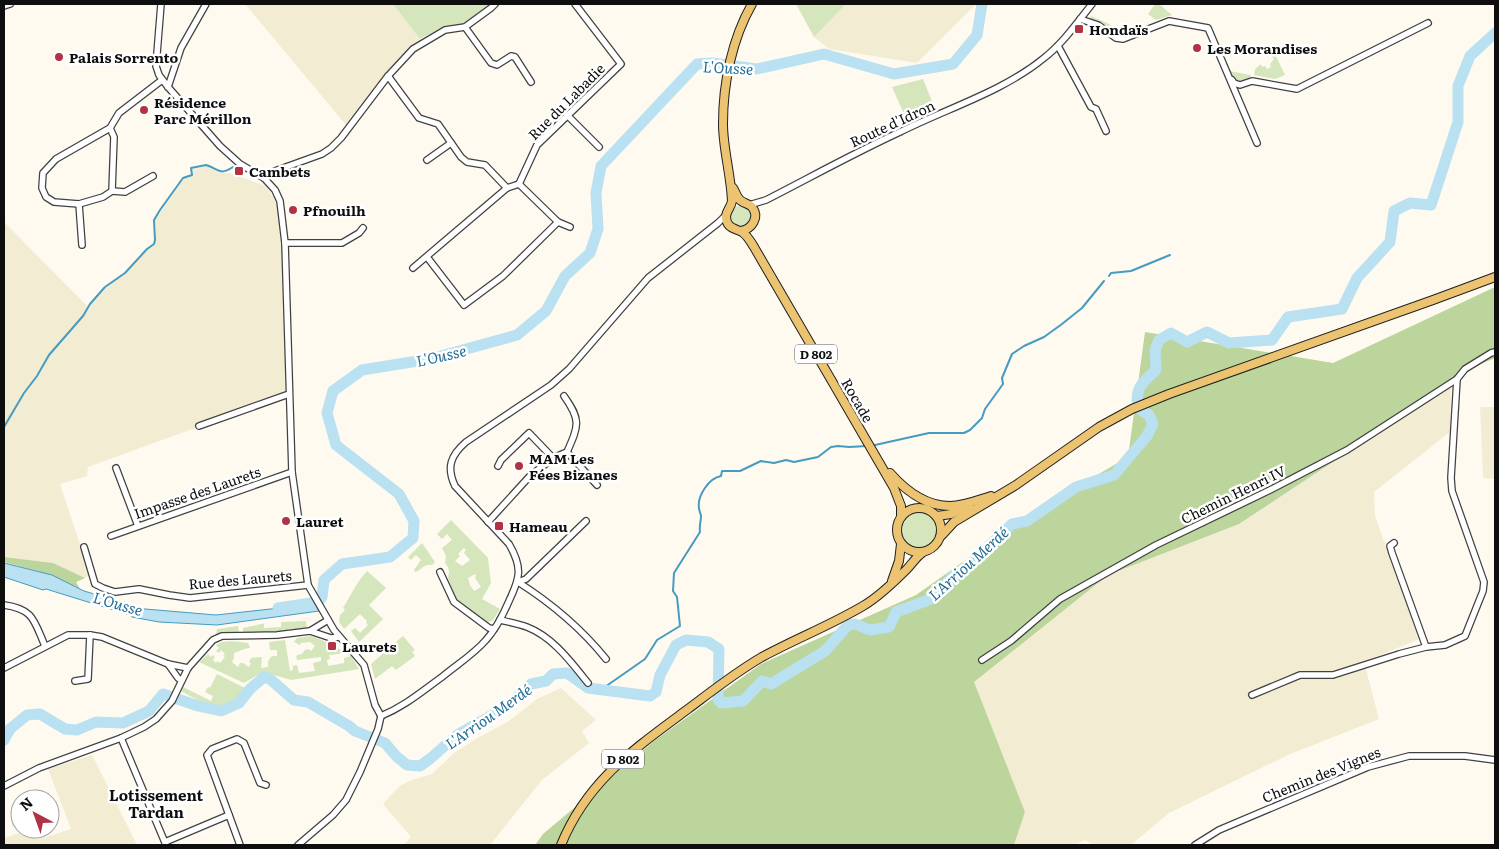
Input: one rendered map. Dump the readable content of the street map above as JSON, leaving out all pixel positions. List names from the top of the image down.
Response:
{
  "streets": {
    "main road": ["D 802", "Rocade"],
    "street": [
      "Rue du Labadie",
      "Route d'Idron",
      "Impasse des Laurets",
      "Chemin Henri IV",
      "Rue des Laurets",
      "Chemin des Vignes"
    ]
  },
  "crossings": [
    ["Route d'Idron", "D 802"],
    ["D 802", "Rocade"]
  ],
  "districts": ["Lotissement Tardan"],
  "water": ["L'Ousse", "L'Arriou Merdé"],
  "places": {
    "transit": [
      "Hondaïs",
      "Cambets",
      "Hameau",
      "Laurets"
    ],
    "other": [
      "Les Morandises",
      "Palais Sorrento",
      "Résidence Parc Mérillon",
      "Pfnouilh",
      "MAM Les Fées Bizanes",
      "Lauret"
    ]
  },
  "north": "top left"
}
